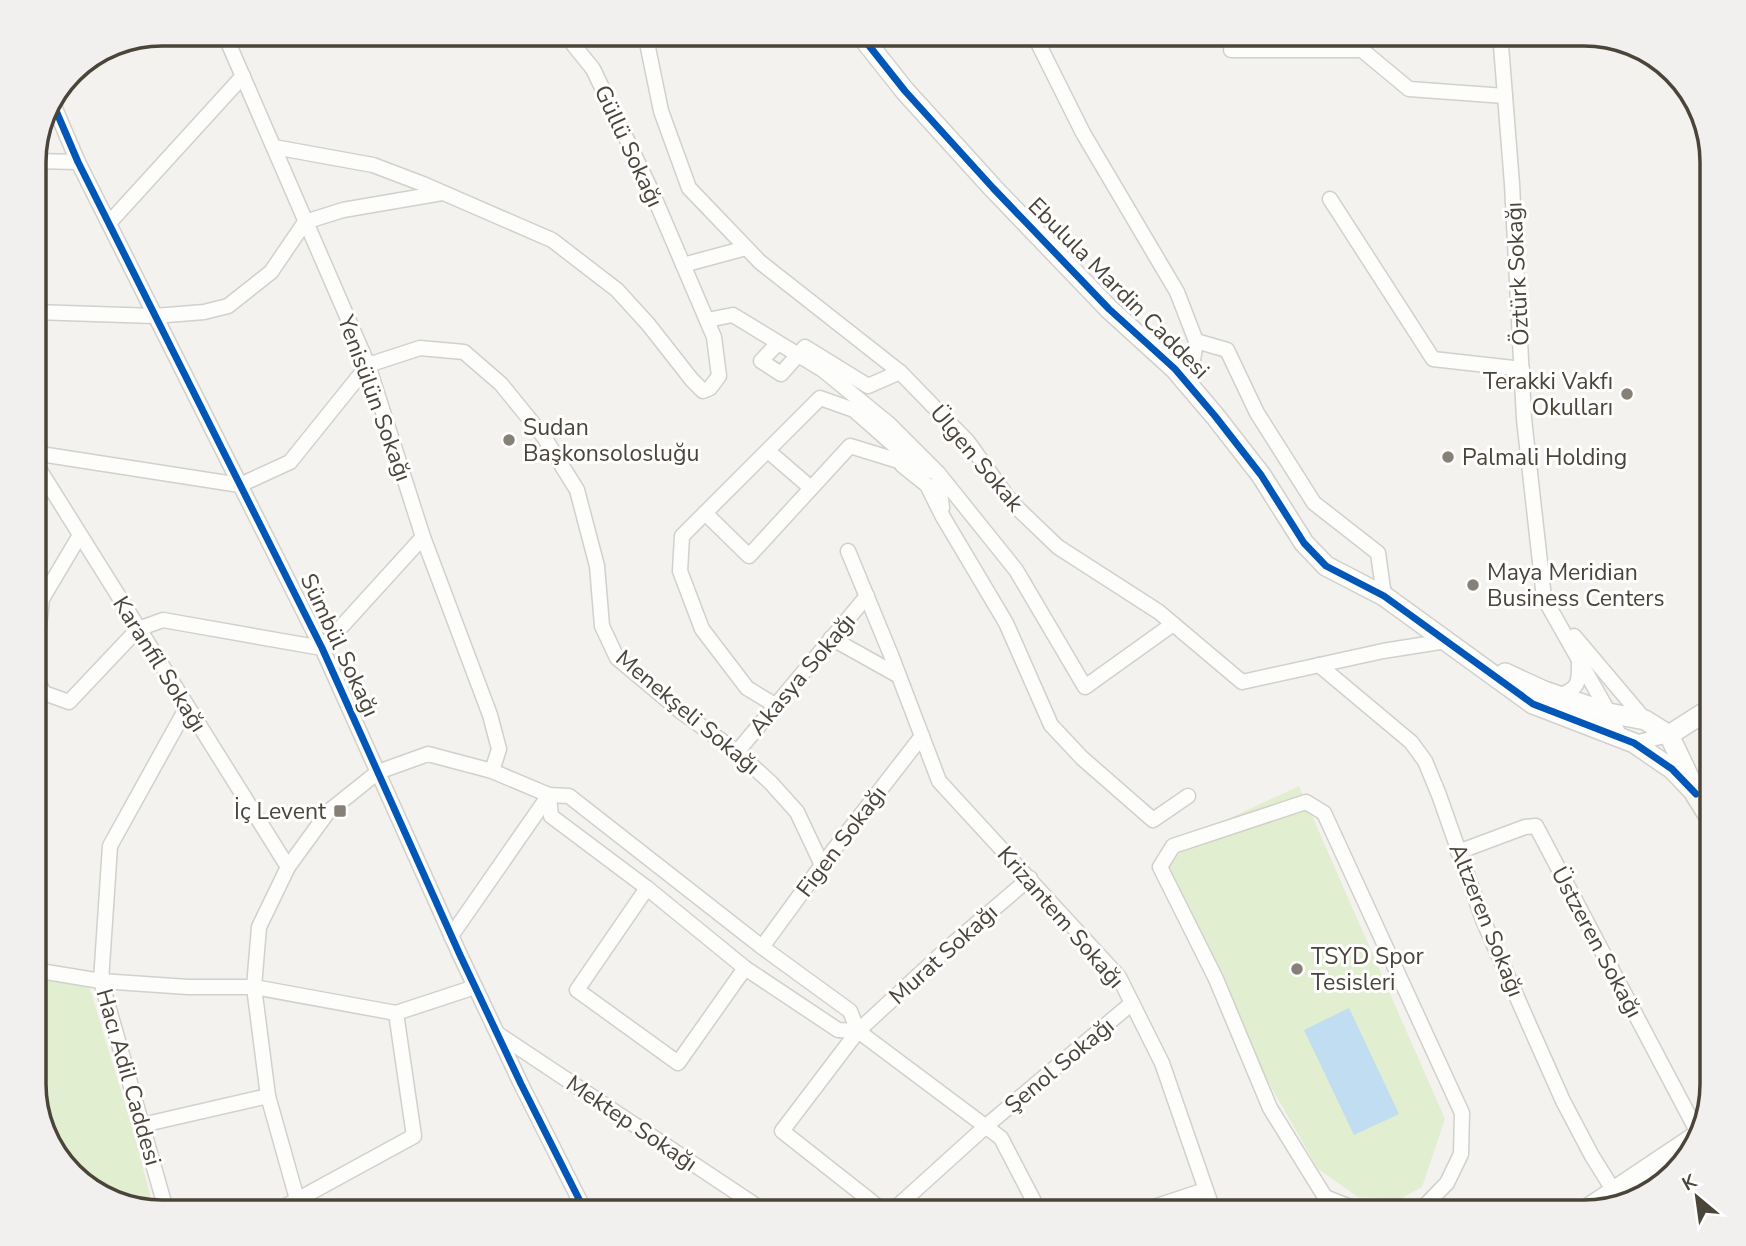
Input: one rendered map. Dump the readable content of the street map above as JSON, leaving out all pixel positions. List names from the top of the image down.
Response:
{
  "streets": {
    "main road": ["Ebulula Mardin Caddesi"],
    "street": [
      "Güllü Sokağı",
      "Öztürk Sokağı",
      "Yenisülün Sokağı",
      "Ülgen Sokak",
      "Sümbül Sokağı",
      "Karanfil Sokağı",
      "Akasya Sokağı",
      "Menekşeli Sokağı",
      "Figen Sokağı",
      "Krizantem Sokağı",
      "Altzeren Sokağı",
      "Üstzeren Sokağı",
      "Murat Sokağı",
      "Şenol Sokağı",
      "Hacı Adil Caddesi",
      "Mektep Sokağı"
    ]
  },
  "crossings": [
    ["Öztürk Sokağı", "Ebulula Mardin Caddesi"],
    ["Ebulula Mardin Caddesi", "Ülgen Sokak"],
    ["Yenisülün Sokağı", "Menekşeli Sokağı"],
    ["Ülgen Sokak", "Altzeren Sokağı"],
    ["Sümbül Sokağı", "Mektep Sokağı"],
    ["Karanfil Sokağı", "Hacı Adil Caddesi"],
    ["Akasya Sokağı", "Menekşeli Sokağı"],
    ["Akasya Sokağı", "Krizantem Sokağı"],
    ["Menekşeli Sokağı", "Figen Sokağı"],
    ["Figen Sokağı", "Krizantem Sokağı"],
    ["Krizantem Sokağı", "Murat Sokağı"],
    ["Krizantem Sokağı", "Şenol Sokağı"],
    ["Altzeren Sokağı", "Üstzeren Sokağı"]
  ],
  "places": {
    "other": [
      "Terakki Vakfı Okulları",
      "Sudan Başkonsolosluğu",
      "Palmali Holding",
      "Maya Meridian Business Centers",
      "TSYD Spor Tesisleri"
    ],
    "transit": ["İç Levent"]
  },
  "north": "top left"
}
